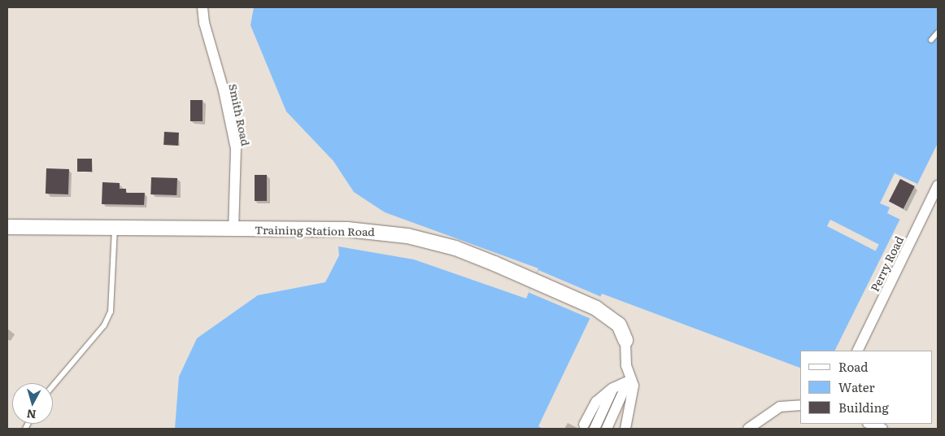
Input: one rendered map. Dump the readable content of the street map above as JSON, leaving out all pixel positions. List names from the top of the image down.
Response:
{
  "streets": {
    "street": ["Smith Road", "Training Station Road", "Perry Road"]
  },
  "crossings": [
    ["Smith Road", "Training Station Road"]
  ],
  "legend": ["Road", "Water", "Building"],
  "north": "bottom"
}
